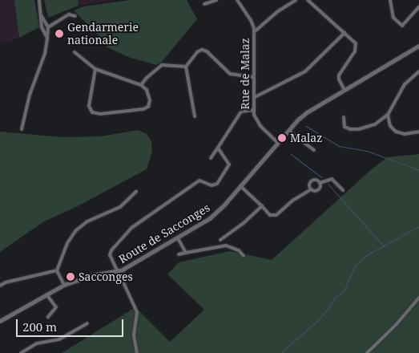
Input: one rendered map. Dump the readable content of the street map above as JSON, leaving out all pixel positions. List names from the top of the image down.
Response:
{
  "streets": {
    "street": ["Rue de Malaz", "Route de Sacconges"]
  },
  "crossings": [
    ["Rue de Malaz", "Route de Sacconges"]
  ],
  "places": ["Gendarmerie nationale", "Malaz", "Sacconges"],
  "scale_bar": "200 m"
}
